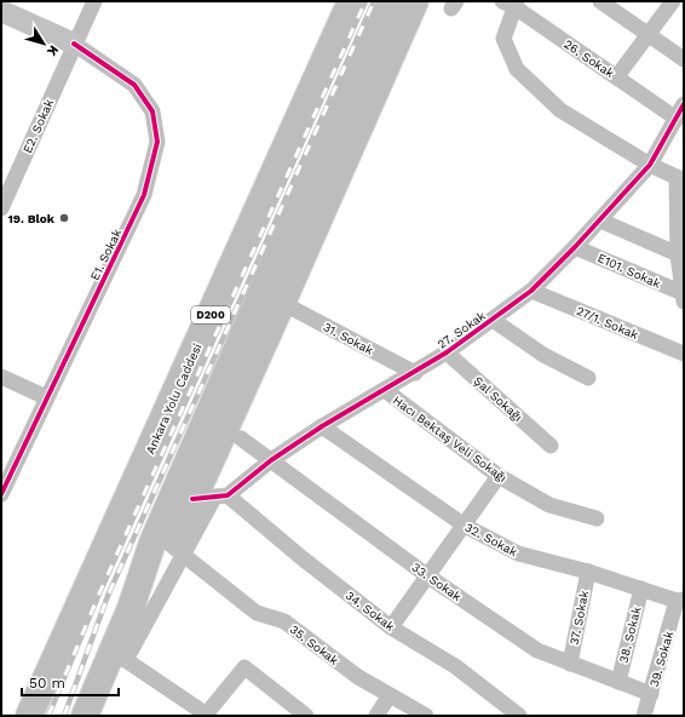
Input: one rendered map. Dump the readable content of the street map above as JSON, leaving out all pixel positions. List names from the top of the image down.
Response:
{
  "streets": {
    "highway": ["D200", "Ankara Yolu Caddesi"],
    "street": [
      "26. Sokak",
      "E2. Sokak",
      "E1. Sokak",
      "E101. Sokak",
      "27/1. Sokak",
      "27. Sokak",
      "31. Sokak",
      "Şal Sokağı",
      "Hacı Bektaş Veli Sokağı",
      "32. Sokak",
      "33. Sokak",
      "34. Sokak",
      "37. Sokak",
      "38. Sokak",
      "35. Sokak",
      "39. Sokak"
    ]
  },
  "crossings": [
    ["26. Sokak", "27. Sokak"],
    ["E2. Sokak", "E1. Sokak"],
    ["E101. Sokak", "27. Sokak"],
    ["27/1. Sokak", "27. Sokak"],
    ["27. Sokak", "31. Sokak"],
    ["27. Sokak", "Şal Sokağı"],
    ["27. Sokak", "Hacı Bektaş Veli Sokağı"],
    ["27. Sokak", "32. Sokak"],
    ["27. Sokak", "33. Sokak"],
    ["27. Sokak", "34. Sokak"],
    ["32. Sokak", "37. Sokak"],
    ["32. Sokak", "38. Sokak"],
    ["32. Sokak", "39. Sokak"],
    ["33. Sokak", "37. Sokak"],
    ["33. Sokak", "38. Sokak"],
    ["33. Sokak", "39. Sokak"]
  ],
  "places": ["19. Blok"],
  "scale_bar": "50 m",
  "north": "bottom right"
}
